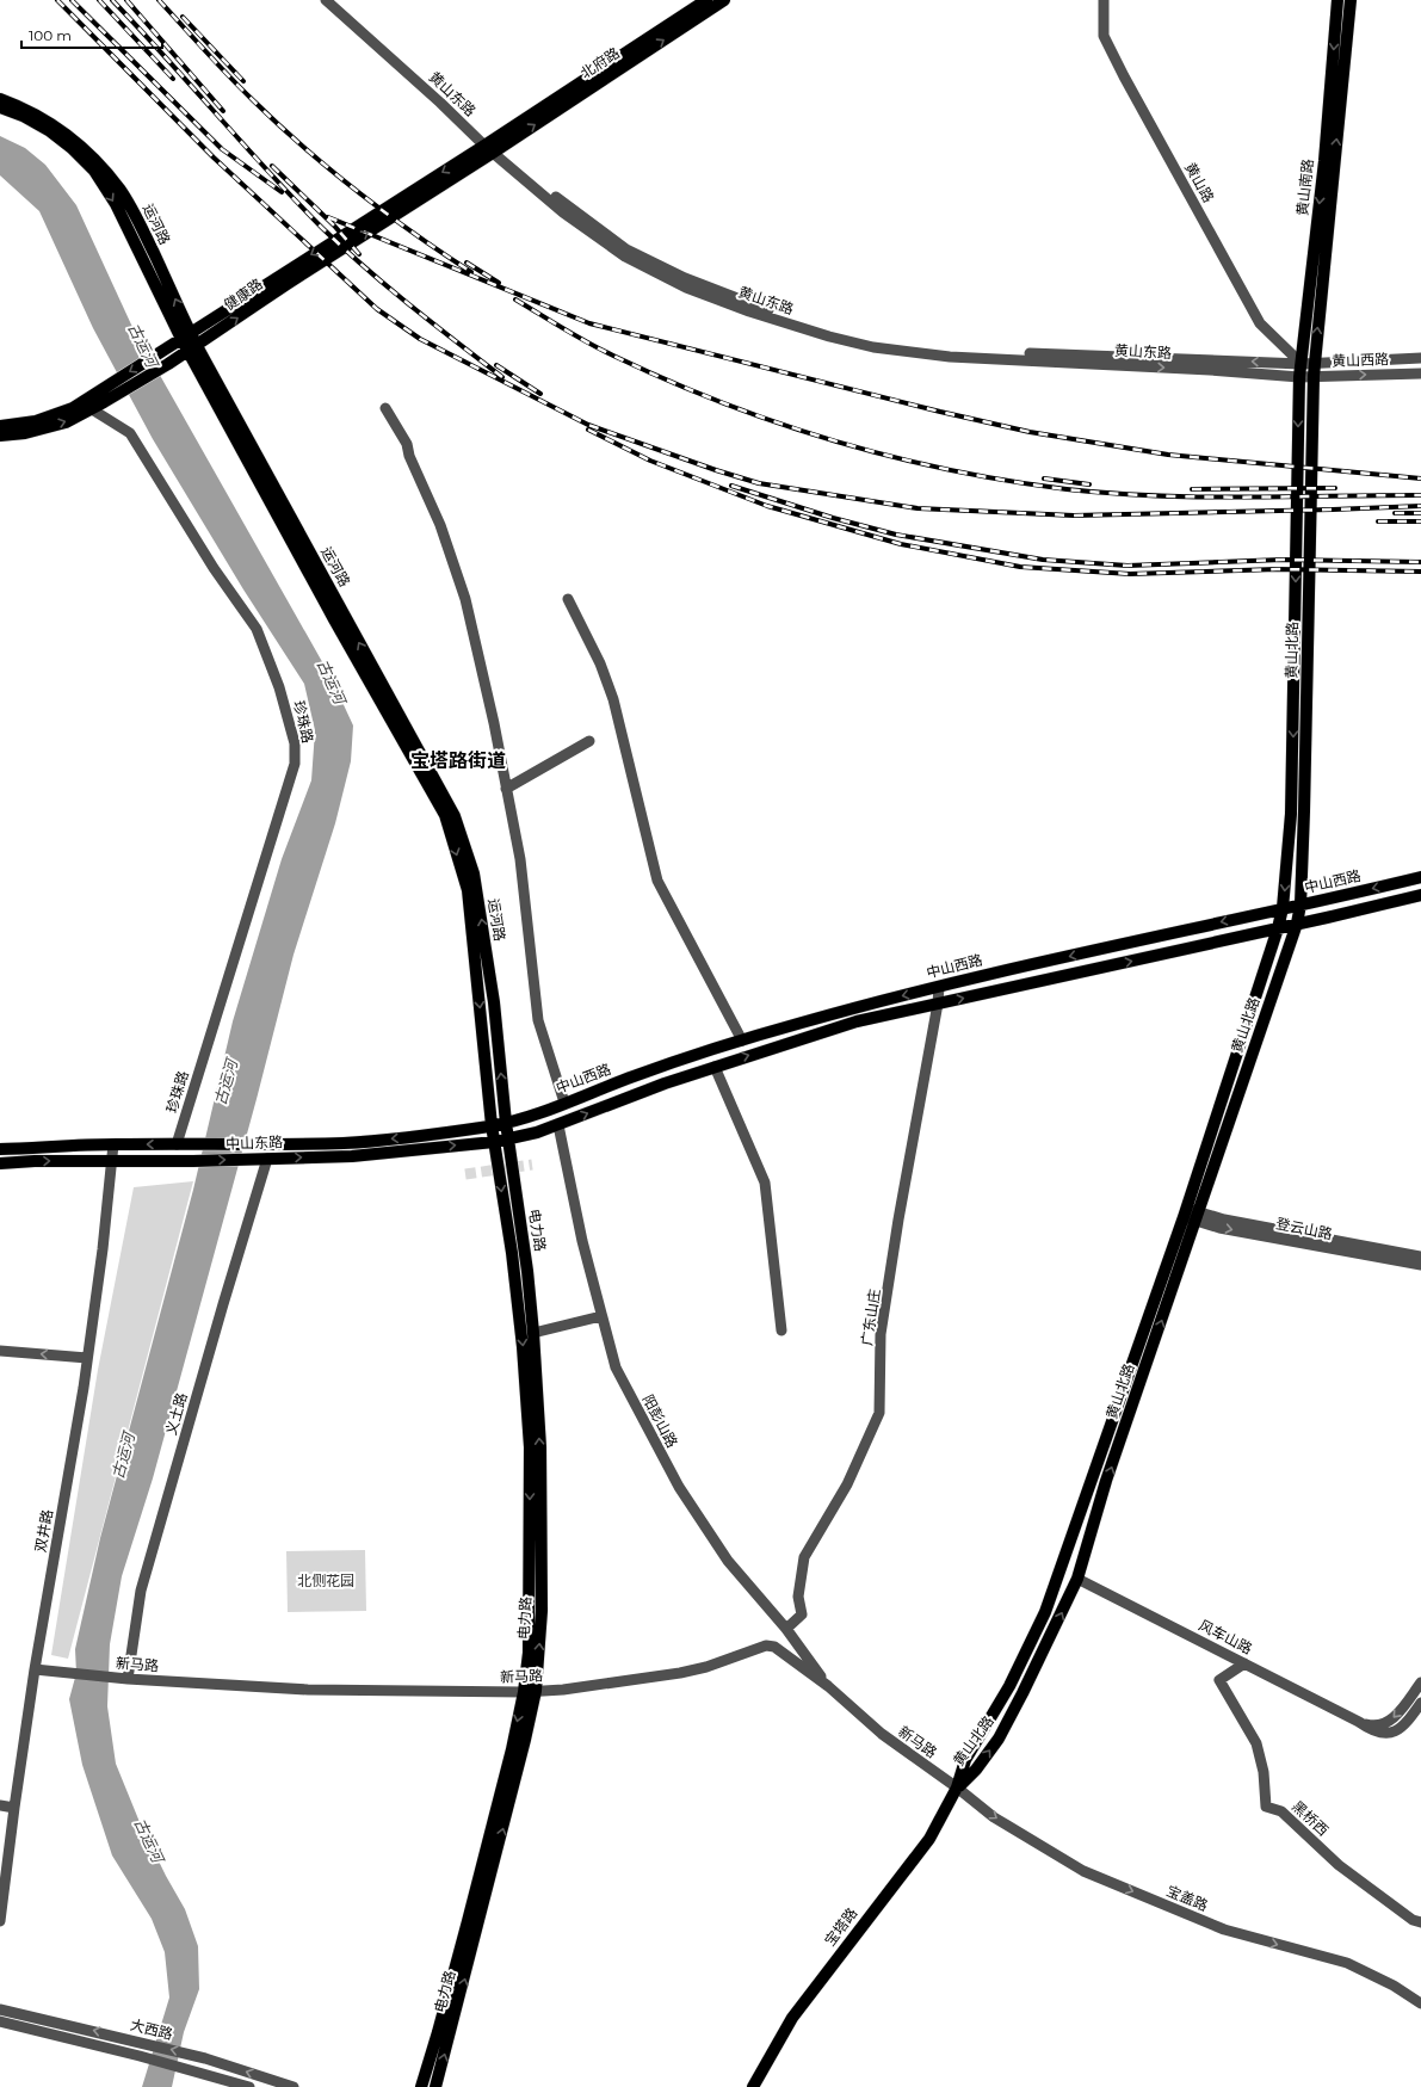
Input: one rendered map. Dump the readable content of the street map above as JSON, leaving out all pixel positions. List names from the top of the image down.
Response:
{
  "streets": {
    "main road": [
      "北府路",
      "黄山南路",
      "运河路",
      "健康路",
      "黄山北路",
      "中山西路",
      "中山东路",
      "电力路",
      "宝塔路"
    ],
    "street": [
      "黄山东路",
      "黄山路",
      "黄山西路",
      "珍珠路",
      "登云山路",
      "广东山庄",
      "义土路",
      "阳彭山路",
      "双井路",
      "风车山路",
      "新马路",
      "黑桥西",
      "宝盖路",
      "大西路"
    ]
  },
  "crossings": [
    ["北府路", "黄山东路"],
    ["北府路", "健康路"],
    ["黄山东路", "黄山路"],
    ["黄山东路", "黄山南路"],
    ["黄山东路", "健康路"],
    ["黄山东路", "黄山西路"],
    ["黄山东路", "黄山北路"],
    ["黄山路", "黄山南路"],
    ["黄山路", "黄山西路"],
    ["黄山南路", "黄山西路"],
    ["黄山南路", "黄山北路"],
    ["运河路", "健康路"],
    ["运河路", "中山西路"],
    ["运河路", "中山东路"],
    ["运河路", "电力路"],
    ["健康路", "珍珠路"],
    ["黄山西路", "黄山北路"],
    ["黄山北路", "中山西路"],
    ["黄山北路", "登云山路"],
    ["黄山北路", "风车山路"],
    ["黄山北路", "新马路"],
    ["黄山北路", "宝盖路"],
    ["黄山北路", "宝塔路"],
    ["珍珠路", "中山东路"],
    ["中山西路", "中山东路"],
    ["中山西路", "广东山庄"],
    ["中山东路", "电力路"],
    ["中山东路", "义土路"],
    ["中山东路", "双井路"],
    ["电力路", "新马路"],
    ["广东山庄", "阳彭山路"],
    ["义土路", "新马路"],
    ["阳彭山路", "新马路"],
    ["双井路", "新马路"],
    ["风车山路", "黑桥西"],
    ["新马路", "宝盖路"],
    ["新马路", "宝塔路"],
    ["宝盖路", "宝塔路"]
  ],
  "one_way": ["宝盖路"],
  "districts": ["宝塔路街道"],
  "water": ["古运河"],
  "parks": ["北侧花园"],
  "scale_bar": "100 m"
}
